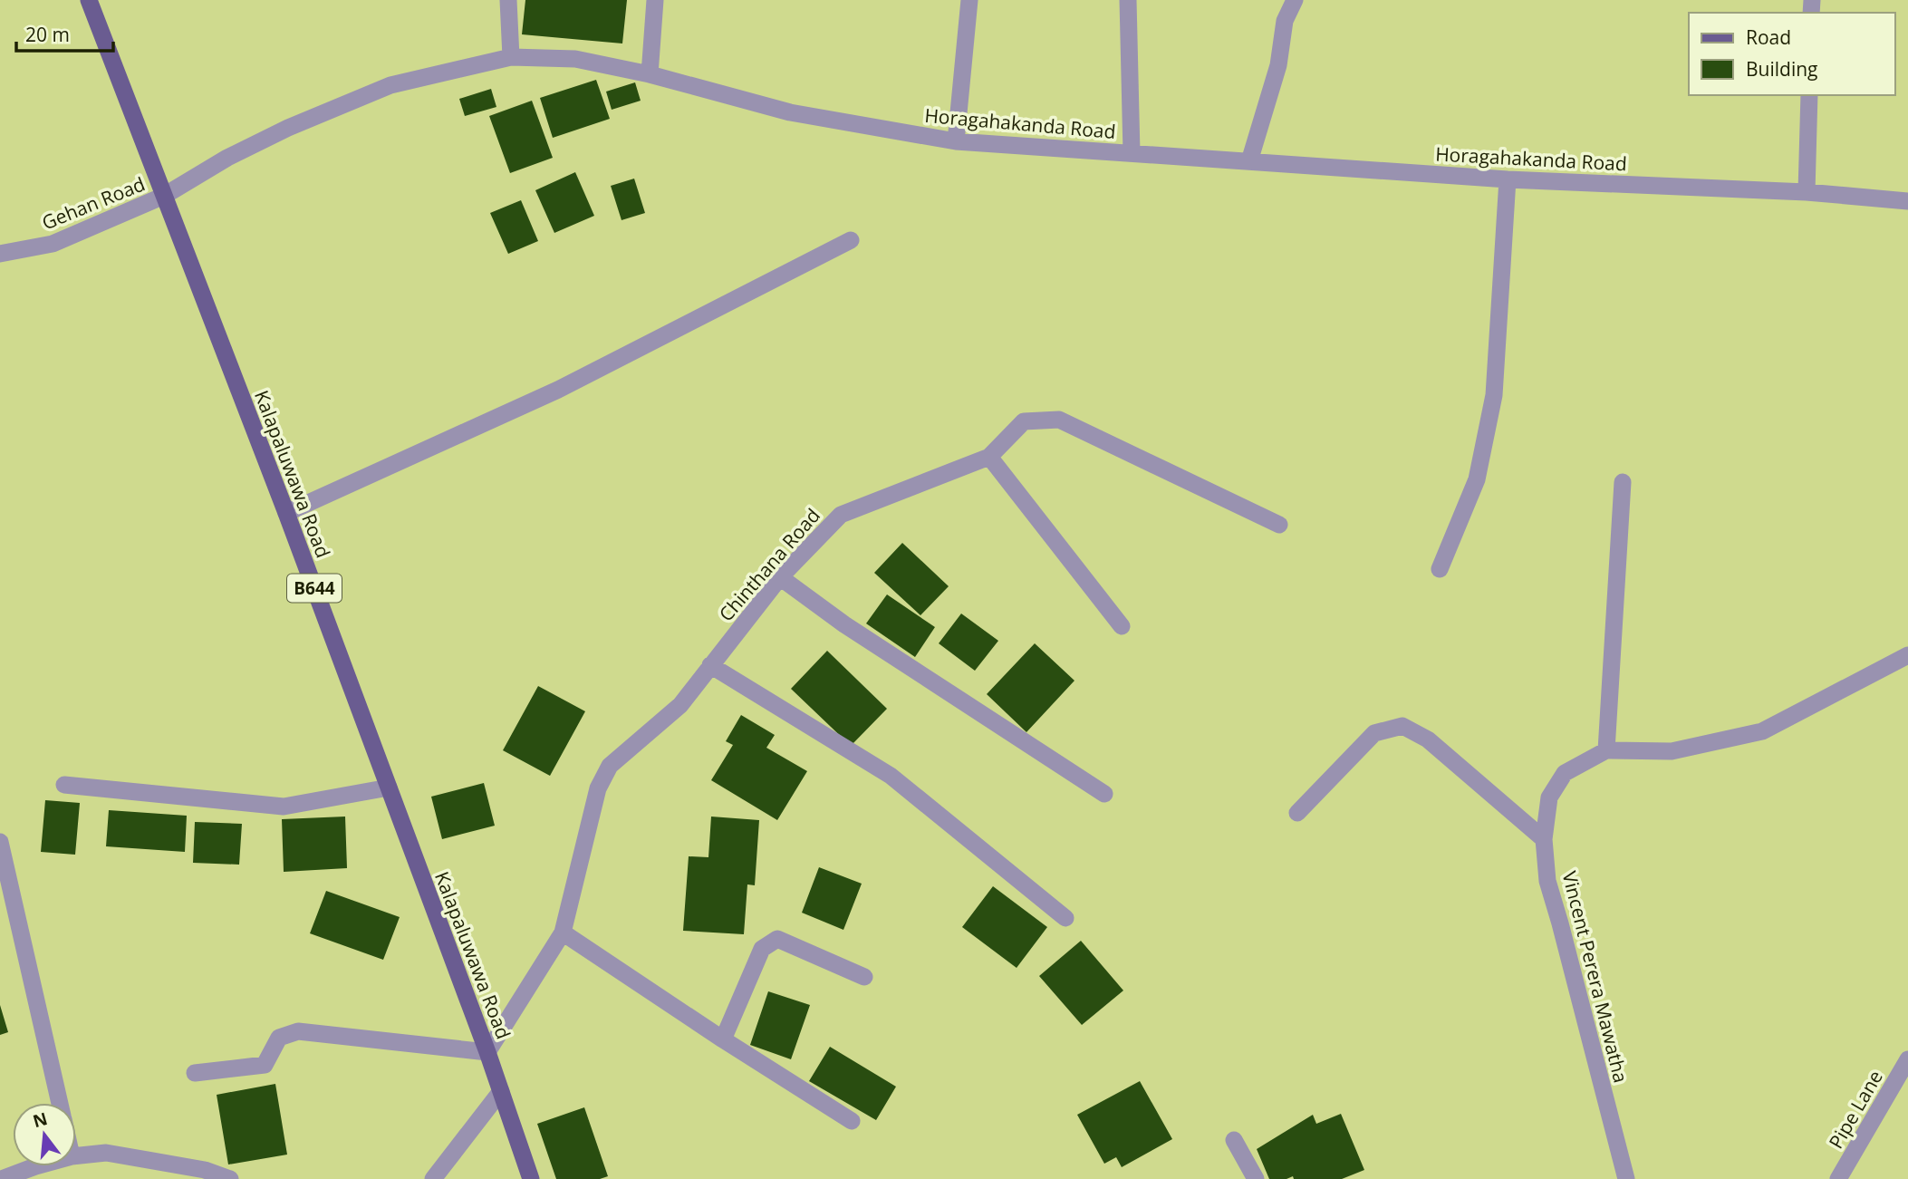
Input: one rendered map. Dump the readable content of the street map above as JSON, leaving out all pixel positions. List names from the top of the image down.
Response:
{
  "streets": {
    "main road": ["Kalapaluwawa Road", "B644"],
    "street": [
      "Horagahakanda Road",
      "Gehan Road",
      "Chinthana Road",
      "Vincent Perera Mawatha",
      "Pipe Lane"
    ]
  },
  "crossings": [
    ["Horagahakanda Road", "Gehan Road"],
    ["Horagahakanda Road", "Kalapaluwawa Road"],
    ["Gehan Road", "Kalapaluwawa Road"],
    ["Kalapaluwawa Road", "Chinthana Road"]
  ],
  "legend": ["Road", "Building"],
  "scale_bar": "20 m",
  "north": "top"
}
